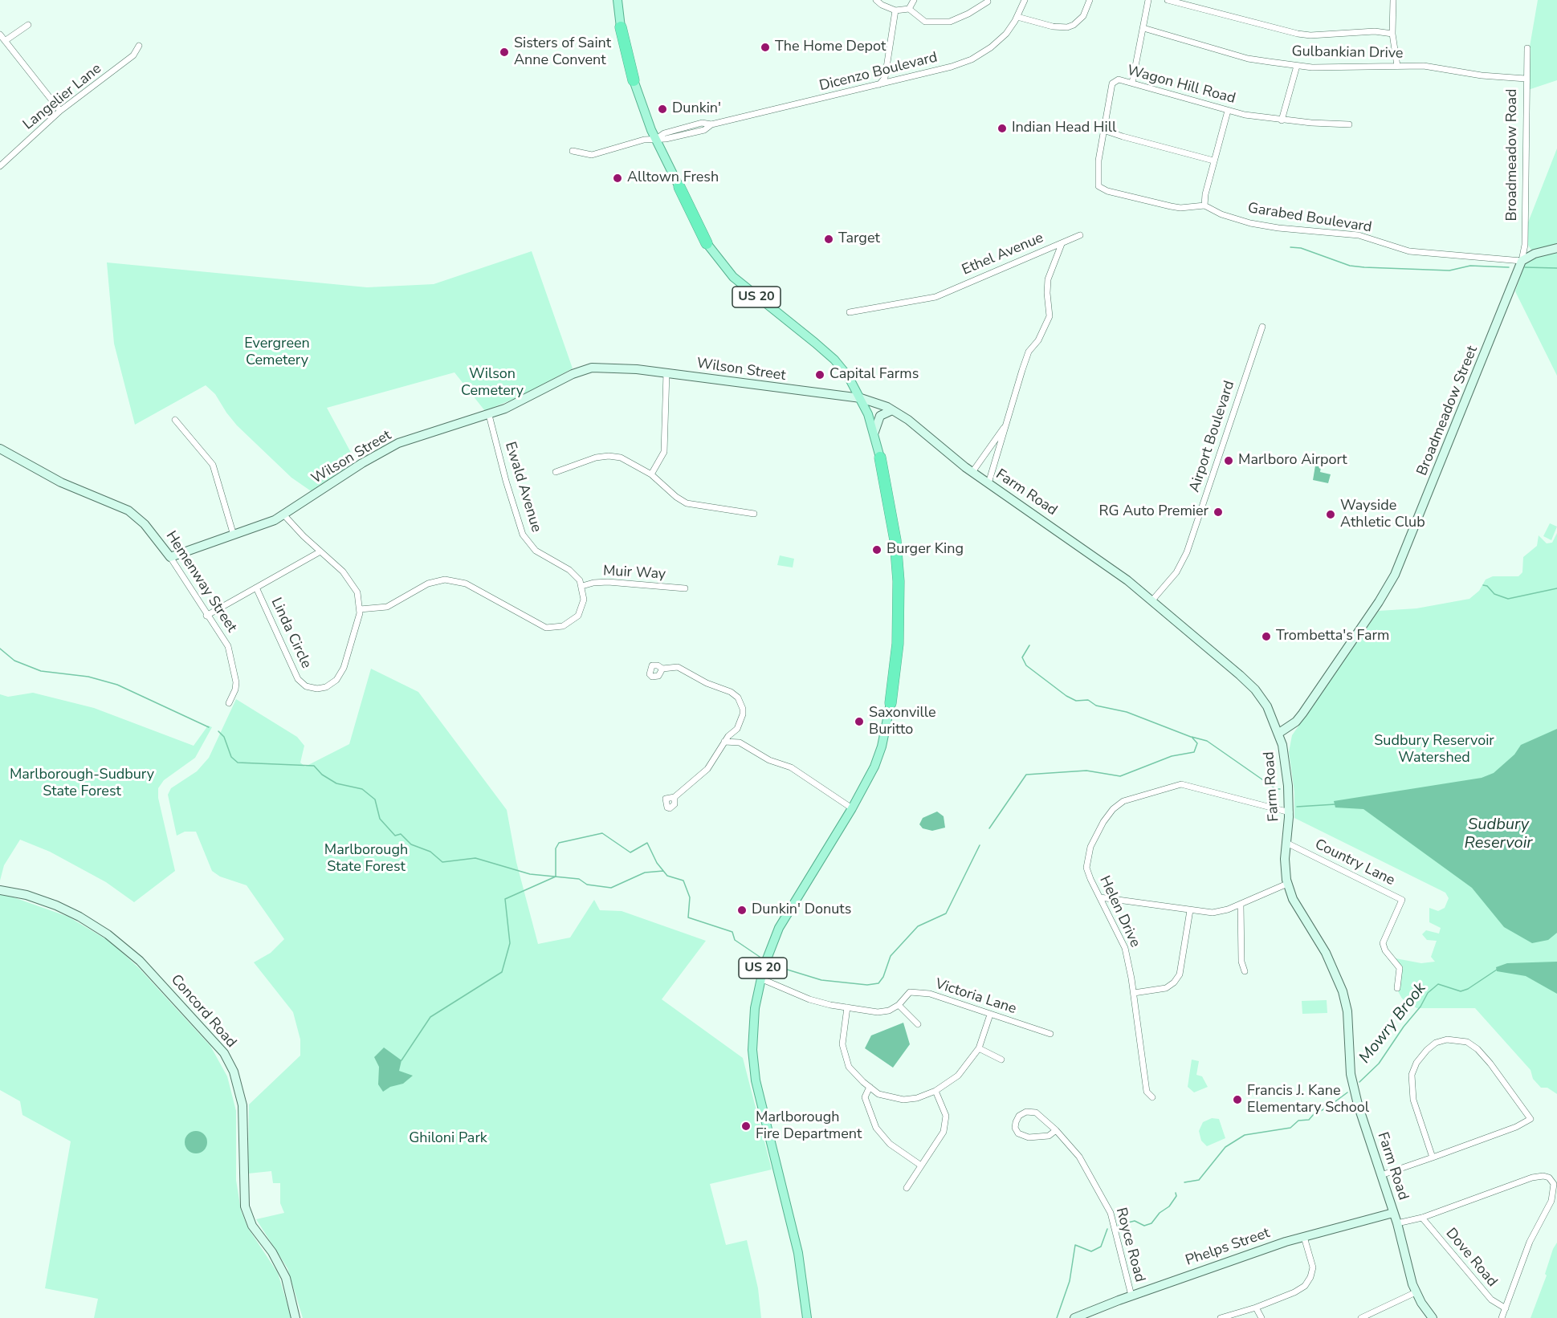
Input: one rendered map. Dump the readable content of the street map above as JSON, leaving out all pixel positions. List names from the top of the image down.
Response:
{
  "streets": {
    "highway": ["US 20"],
    "street": [
      "Gulbankian Drive",
      "Dicenzo Boulevard",
      "Wagon Hill Road",
      "Langelier Lane",
      "Broadmeadow Road",
      "Garabed Boulevard",
      "Ethel Avenue",
      "Wilson Street",
      "Broadmeadow Street",
      "Airport Boulevard",
      "Ewald Avenue",
      "Farm Road",
      "Muir Way",
      "Hemenway Street",
      "Linda Circle",
      "Country Lane",
      "Helen Drive",
      "Victoria Lane",
      "Concord Road",
      "Royce Road",
      "Phelps Street",
      "Dove Road"
    ]
  },
  "crossings": [
    ["Gulbankian Drive", "Broadmeadow Road"],
    ["Dicenzo Boulevard", "US 20"],
    ["Wagon Hill Road", "Garabed Boulevard"],
    ["Broadmeadow Road", "Garabed Boulevard"],
    ["Broadmeadow Road", "Broadmeadow Street"],
    ["Garabed Boulevard", "Broadmeadow Street"],
    ["US 20", "Wilson Street"],
    ["US 20", "Farm Road"],
    ["US 20", "Victoria Lane"],
    ["Wilson Street", "Ewald Avenue"],
    ["Wilson Street", "Farm Road"],
    ["Wilson Street", "Hemenway Street"],
    ["Wilson Street", "Linda Circle"],
    ["Broadmeadow Street", "Farm Road"],
    ["Airport Boulevard", "Farm Road"],
    ["Ewald Avenue", "Muir Way"],
    ["Farm Road", "Country Lane"],
    ["Farm Road", "Helen Drive"],
    ["Farm Road", "Phelps Street"],
    ["Royce Road", "Phelps Street"]
  ],
  "water": ["Sudbury Reservoir", "Mowry Brook"],
  "parks": [
    "Evergreen Cemetery",
    "Wilson Cemetery",
    "Sudbury Reservoir Watershed",
    "Marlborough-Sudbury State Forest",
    "Marlborough State Forest",
    "Ghiloni Park"
  ],
  "places": [
    "The Home Depot",
    "Sisters of Saint Anne Convent",
    "Dunkin'",
    "Indian Head Hill",
    "Alltown Fresh",
    "Target",
    "Capital Farms",
    "Marlboro Airport",
    "RG Auto Premier",
    "Wayside Athletic Club",
    "Burger King",
    "Trombetta's Farm",
    "Saxonville Buritto",
    "Dunkin' Donuts",
    "Francis J. Kane Elementary School",
    "Marlborough Fire Department"
  ]
}
